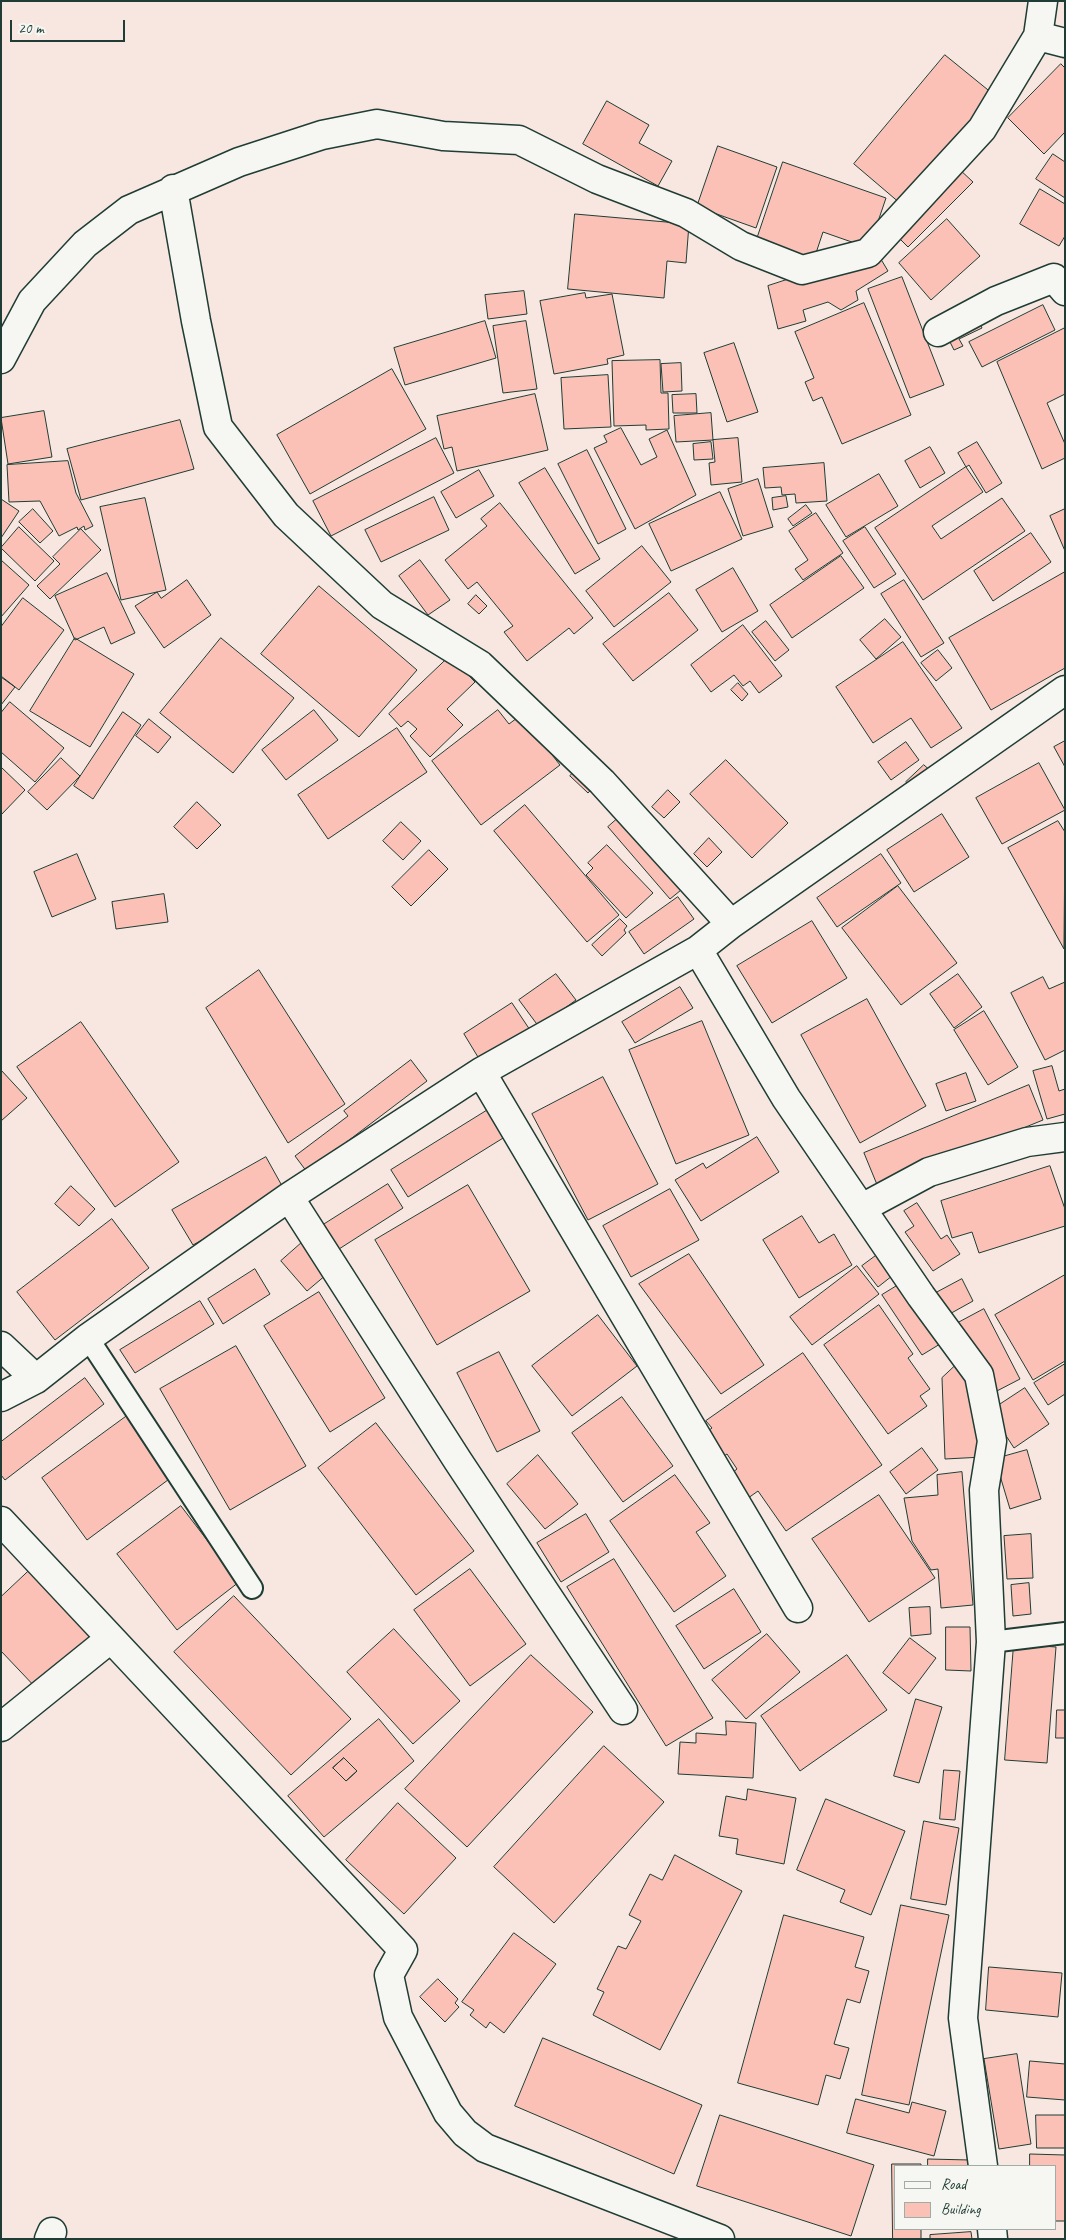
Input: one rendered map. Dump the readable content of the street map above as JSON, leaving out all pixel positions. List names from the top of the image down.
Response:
{
  "legend": ["Road", "Building"],
  "scale_bar": "20 m"
}
